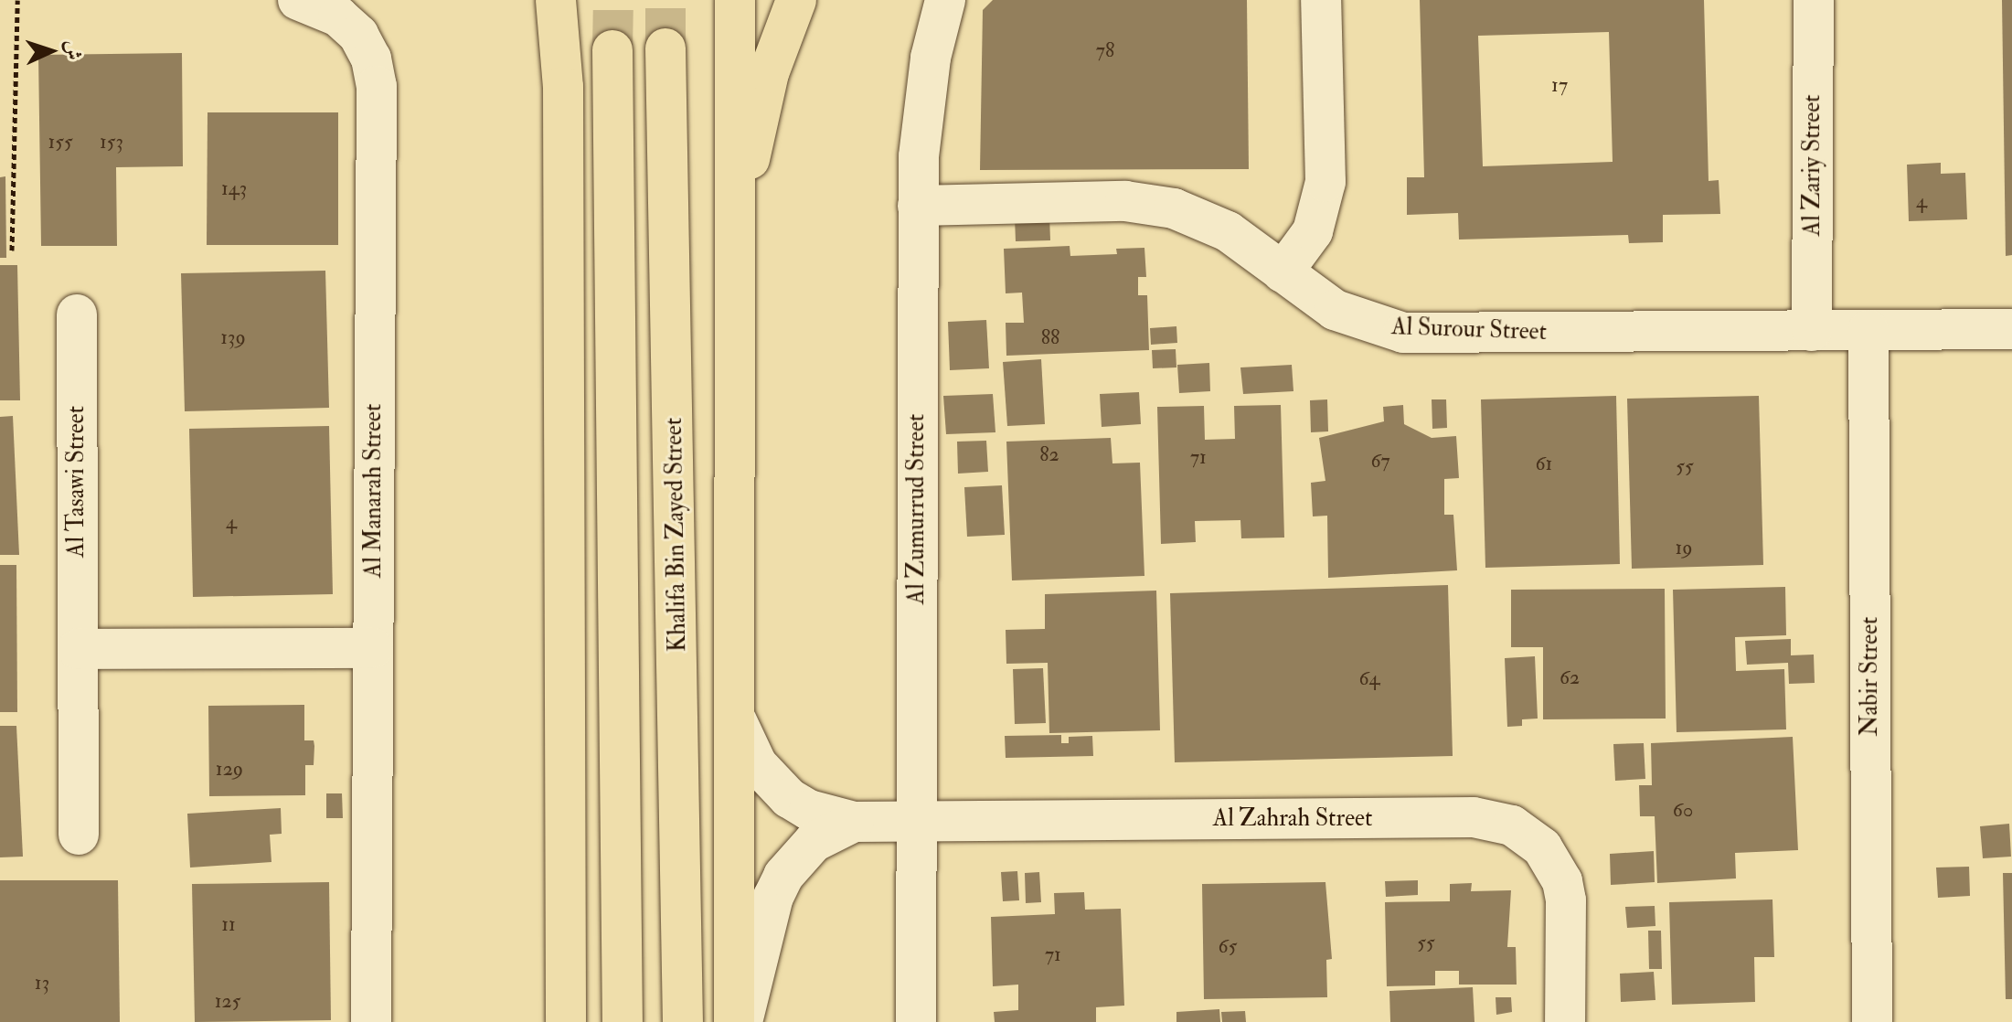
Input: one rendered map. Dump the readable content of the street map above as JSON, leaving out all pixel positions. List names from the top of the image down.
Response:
{
  "streets": {
    "main road": ["Khalifa Bin Zayed Street"],
    "street": [
      "Al Zariy Street",
      "Al Surour Street",
      "Al Tasawi Street",
      "Al Manarah Street",
      "Al Zumurrud Street",
      "Nabir Street",
      "Al Zahrah Street"
    ]
  },
  "crossings": [
    ["Al Zariy Street", "Al Surour Street"],
    ["Al Surour Street", "Al Zumurrud Street"],
    ["Al Surour Street", "Nabir Street"],
    ["Al Zumurrud Street", "Al Zahrah Street"]
  ],
  "house_numbers": [
    "78",
    "17",
    "155",
    "153",
    "143",
    "4",
    "139",
    "88",
    "82",
    "71",
    "67",
    "61",
    "55",
    "4",
    "19",
    "62",
    "64",
    "129",
    "60",
    "11",
    "55",
    "65",
    "71",
    "13",
    "125"
  ],
  "north": "right"
}
